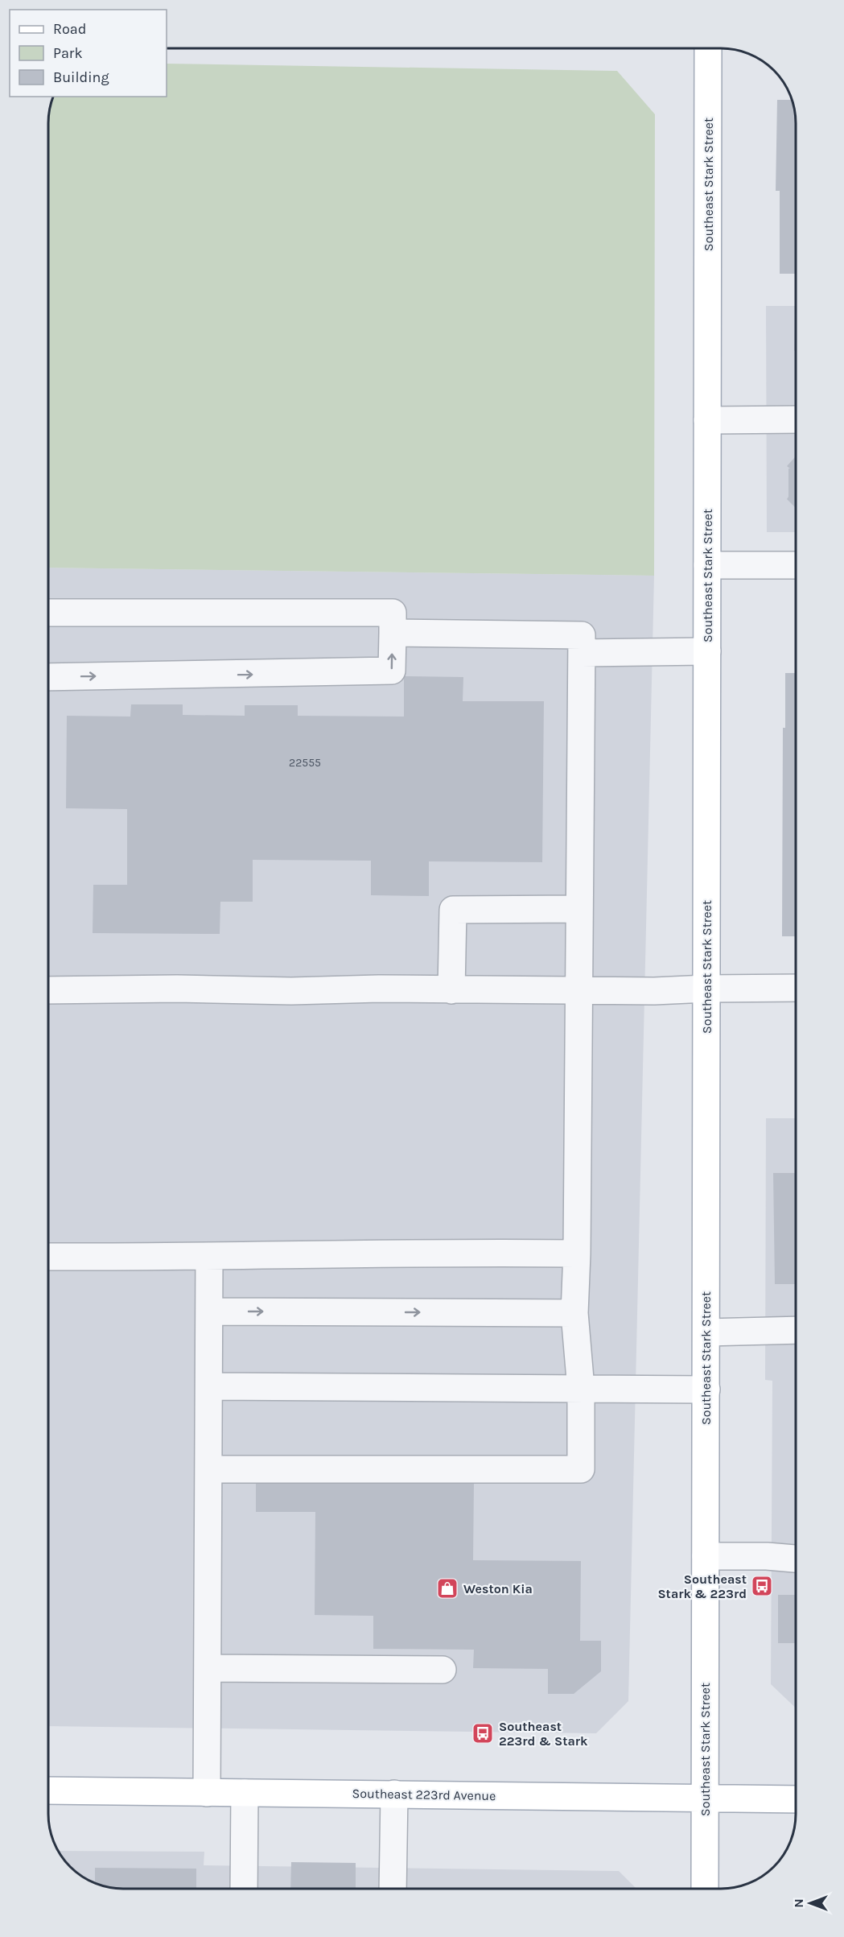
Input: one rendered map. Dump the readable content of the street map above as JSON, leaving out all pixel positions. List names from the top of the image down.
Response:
{
  "streets": {
    "main road": ["Southeast Stark Street", "Southeast 223rd Avenue"]
  },
  "crossings": [
    ["Southeast Stark Street", "Southeast 223rd Avenue"]
  ],
  "places": {
    "bus stop": ["Southeast Stark & 223rd", "Southeast 223rd & Stark"],
    "shop": ["Weston Kia"]
  },
  "house_numbers": ["22555"],
  "legend": ["Road", "Park", "Building"],
  "north": "left"
}
